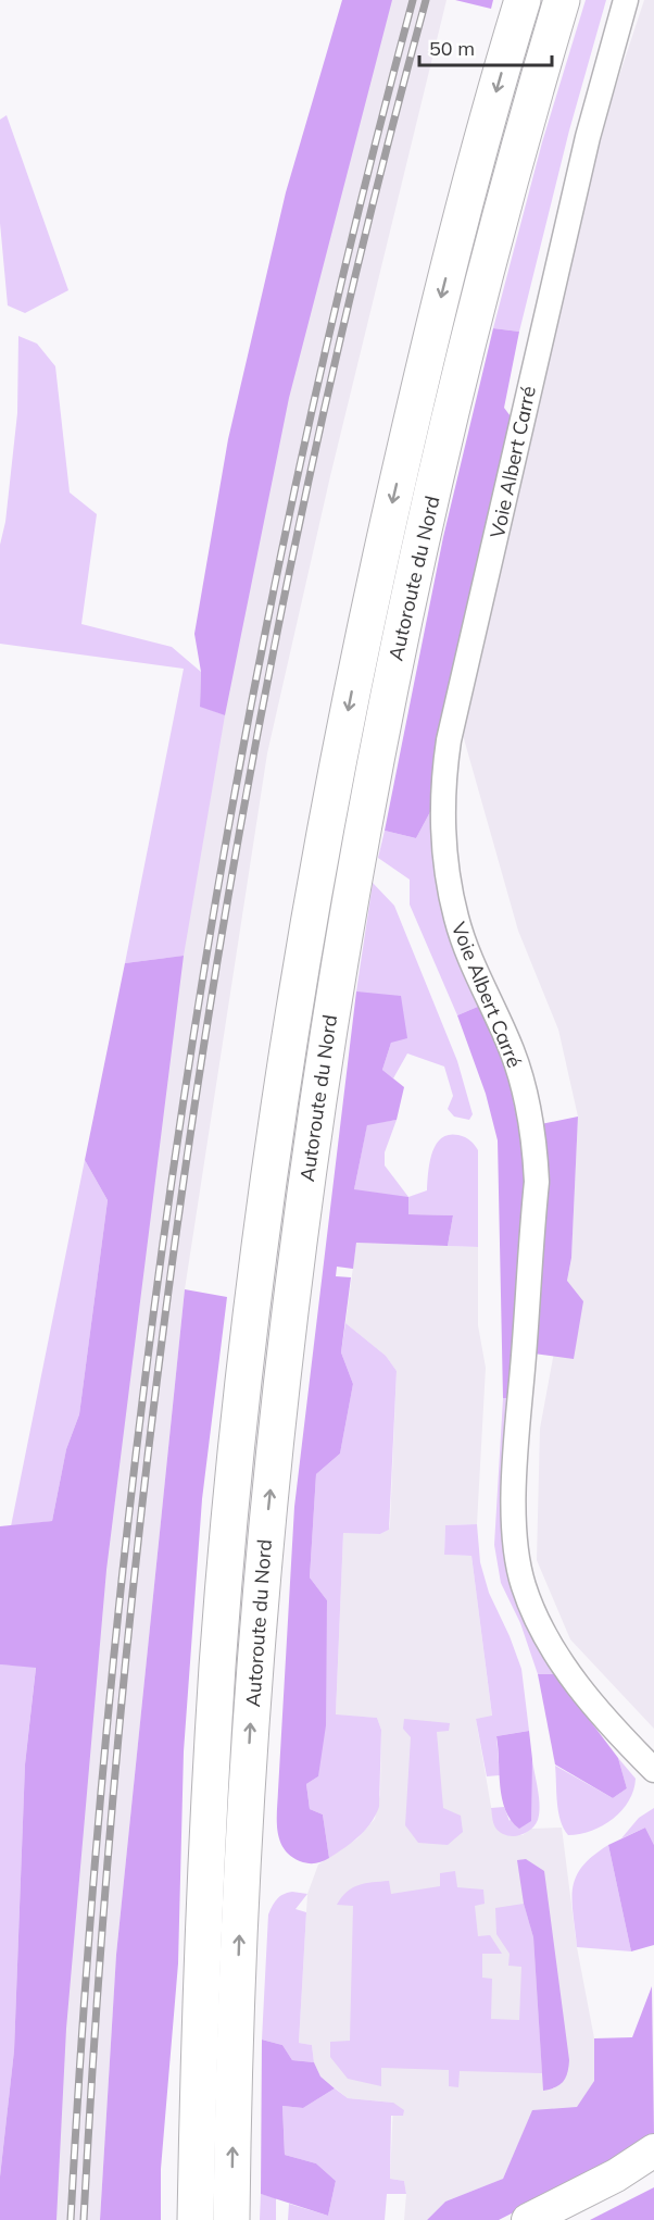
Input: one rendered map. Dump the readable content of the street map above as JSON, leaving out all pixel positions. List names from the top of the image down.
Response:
{
  "streets": {
    "highway": ["Autoroute du Nord"],
    "street": ["Voie Albert Carré"]
  },
  "scale_bar": "50 m"
}
